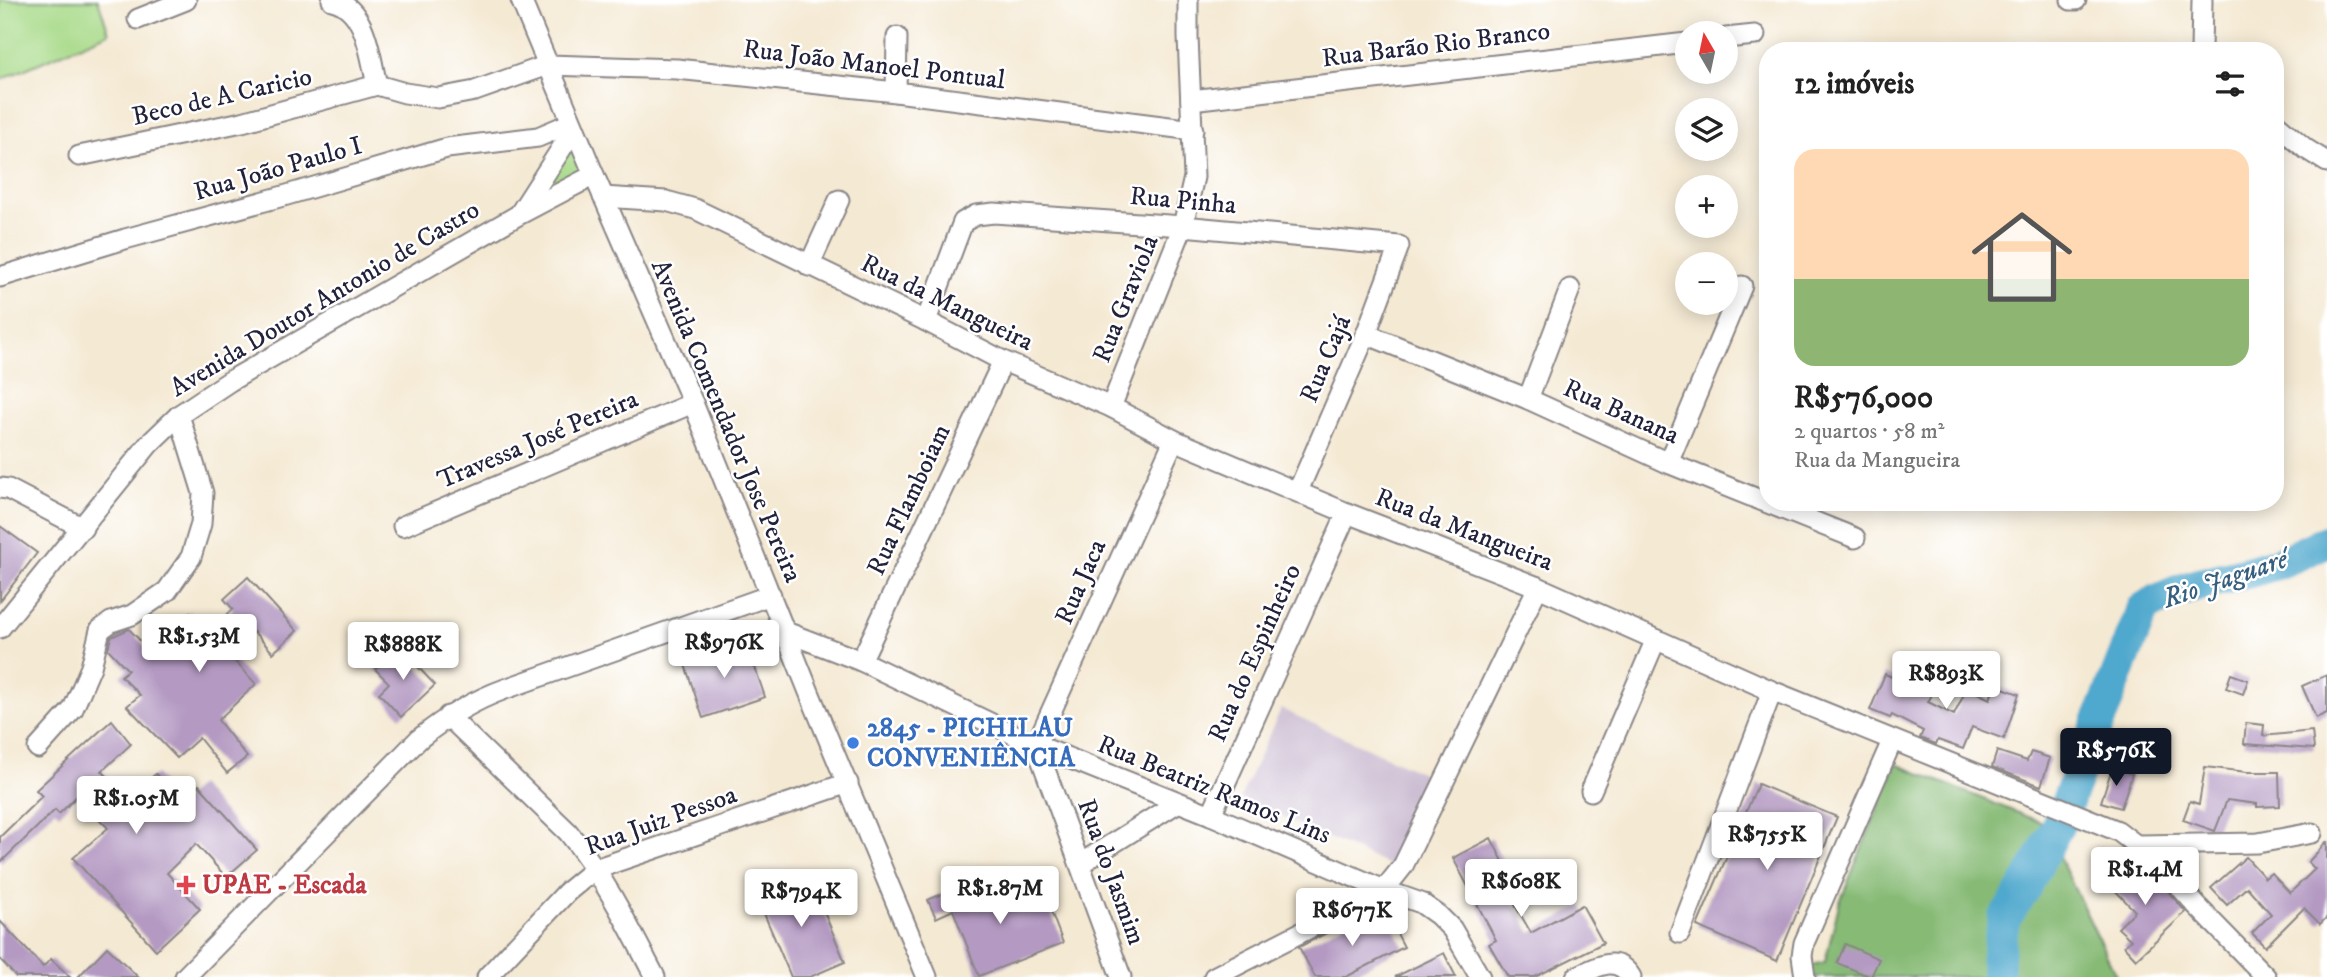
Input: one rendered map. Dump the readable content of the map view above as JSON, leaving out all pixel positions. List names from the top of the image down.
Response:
{
  "streets": {
    "street": [
      "Rua Barão Rio Branco",
      "Rua João Manoel Pontual",
      "Beco de A Caricio",
      "Rua João Paulo I",
      "Rua Pinha",
      "Avenida Doutor Antonio de Castro",
      "Rua Graviola",
      "Rua da Mangueira",
      "Rua Cajá",
      "Rua Banana",
      "Avenida Comendador Jose Pereira",
      "Travessa José Pereira",
      "Rua Flamboiam",
      "Rua Jaca",
      "Rua do Espinheiro",
      "Rua Beatriz Ramos Lins",
      "Rua Juiz Pessoa",
      "Rua do Jasmim"
    ]
  },
  "crossings": [
    ["Rua Barão Rio Branco", "Rua Graviola"],
    ["Rua João Manoel Pontual", "Rua Graviola"],
    ["Rua João Manoel Pontual", "Avenida Comendador Jose Pereira"],
    ["Rua João Paulo I", "Avenida Doutor Antonio de Castro"],
    ["Rua João Paulo I", "Avenida Comendador Jose Pereira"],
    ["Rua Pinha", "Rua Graviola"],
    ["Rua Pinha", "Rua da Mangueira"],
    ["Rua Pinha", "Rua Cajá"],
    ["Avenida Doutor Antonio de Castro", "Avenida Comendador Jose Pereira"],
    ["Rua Graviola", "Rua da Mangueira"],
    ["Rua da Mangueira", "Rua Cajá"],
    ["Rua da Mangueira", "Avenida Comendador Jose Pereira"],
    ["Rua da Mangueira", "Rua Flamboiam"],
    ["Rua da Mangueira", "Rua Jaca"],
    ["Rua da Mangueira", "Rua do Espinheiro"],
    ["Rua Cajá", "Rua Banana"],
    ["Avenida Comendador Jose Pereira", "Travessa José Pereira"],
    ["Avenida Comendador Jose Pereira", "Rua Beatriz Ramos Lins"],
    ["Avenida Comendador Jose Pereira", "Rua Juiz Pessoa"],
    ["Rua Flamboiam", "Rua Beatriz Ramos Lins"],
    ["Rua Jaca", "Rua Beatriz Ramos Lins"],
    ["Rua Jaca", "Rua do Jasmim"],
    ["Rua do Espinheiro", "Rua Beatriz Ramos Lins"],
    ["Rua Beatriz Ramos Lins", "Rua do Jasmim"]
  ],
  "water": ["Rio Jaguaré"],
  "places": {
    "other": ["2845 - PICHILAU CONVENIÊNCIA"],
    "health": ["UPAE - Escada"]
  },
  "north": "top",
  "page": {
    "map_buttons": ["+", "−"],
    "heading": "12 imóveis",
    "list": [
      {
        "name": "R$576,000",
        "note": "2 quartos · 58 m² · Rua da Mangueira"
      }
    ],
    "price": [
      "R$1.53M",
      "R$976K",
      "R$888K",
      "R$893K",
      "R$576K",
      "R$1.05M",
      "R$755K",
      "R$1.4M",
      "R$608K",
      "R$1.87M",
      "R$794K",
      "R$677K"
    ]
  }
}
